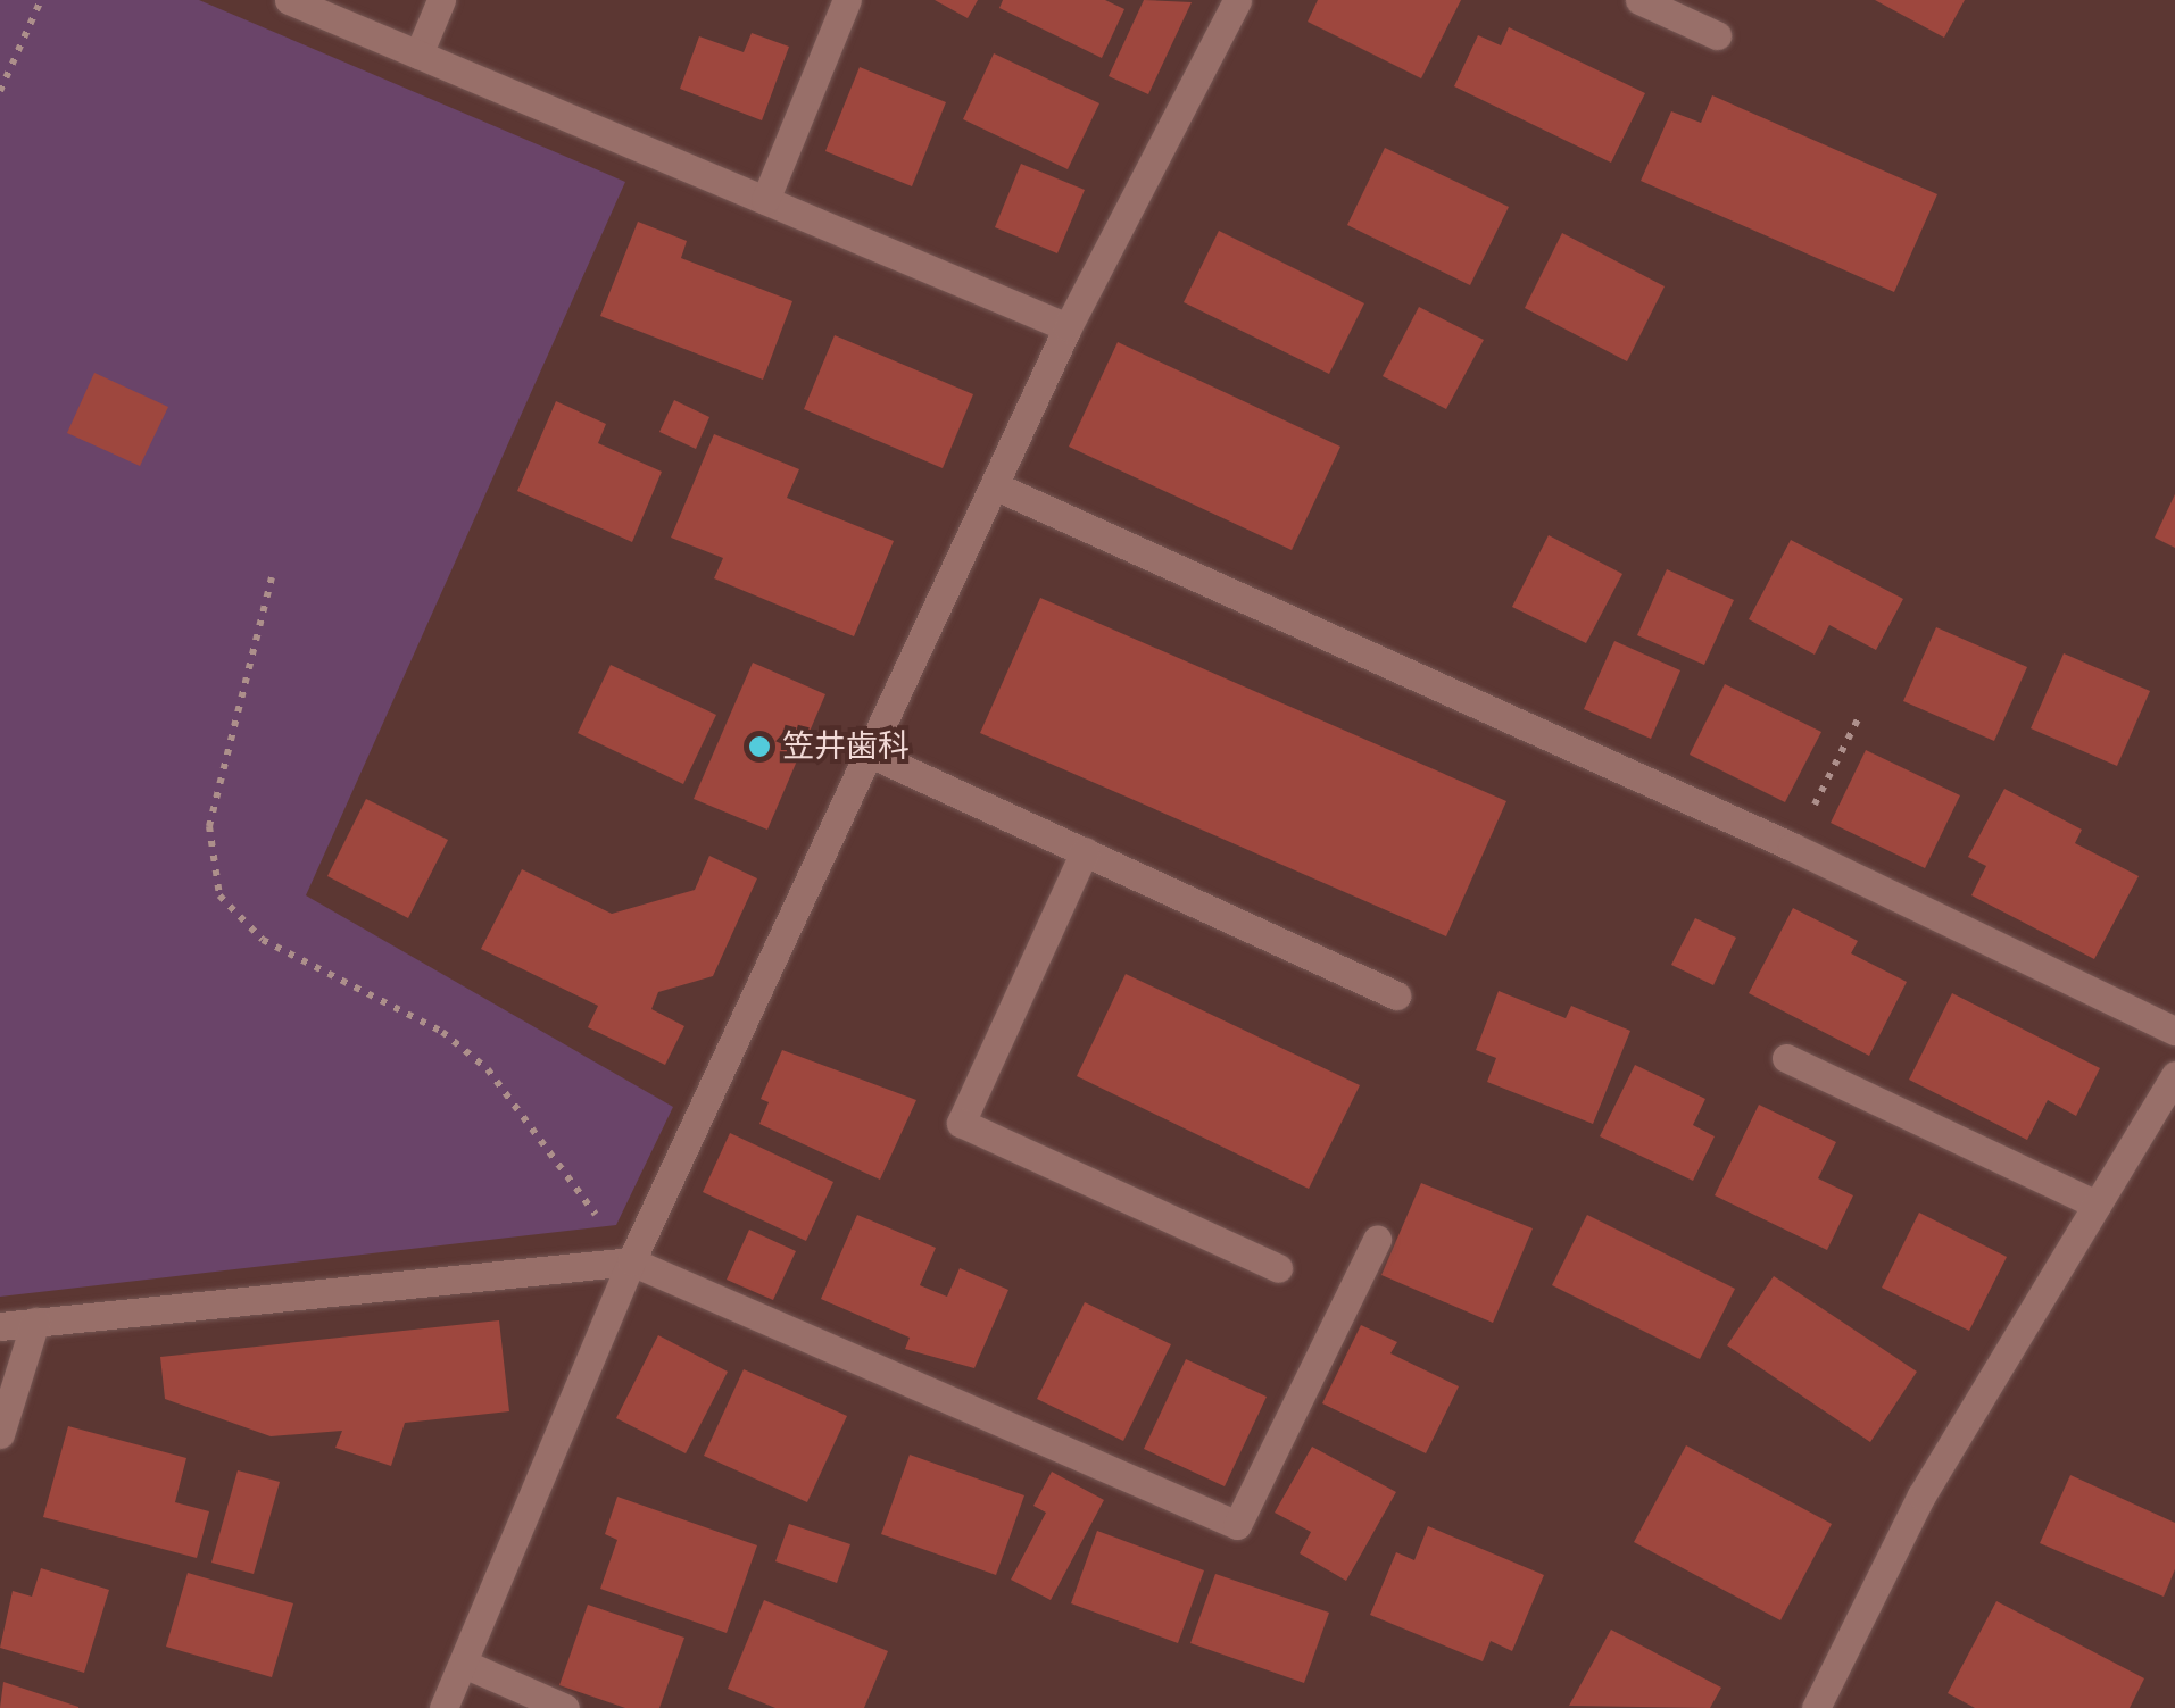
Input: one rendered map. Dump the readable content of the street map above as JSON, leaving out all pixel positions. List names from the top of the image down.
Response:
{
  "places": ["笠井歯科"]
}
